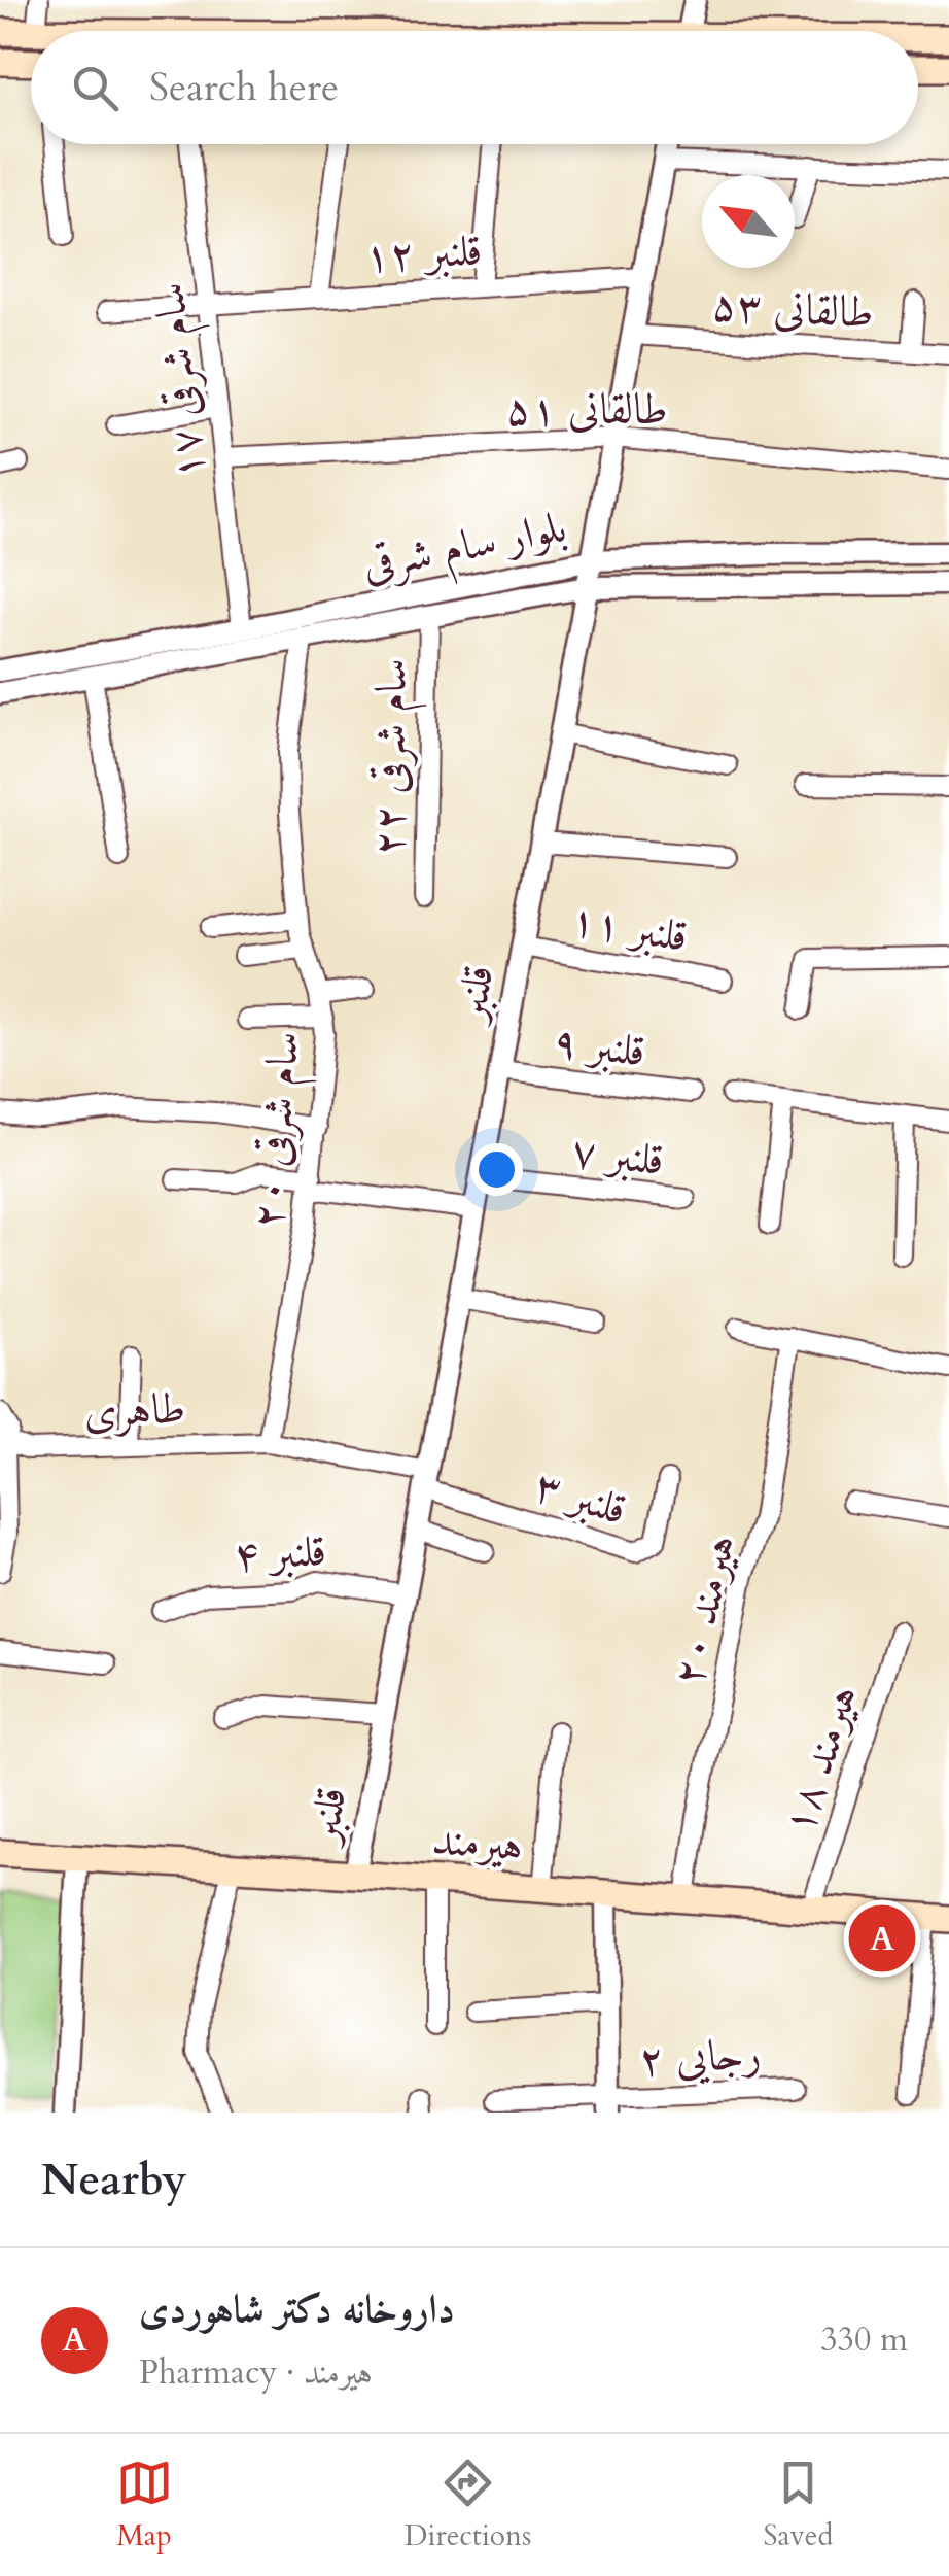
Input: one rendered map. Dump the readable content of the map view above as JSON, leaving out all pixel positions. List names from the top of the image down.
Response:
{
  "streets": {
    "main road": ["هیرمند"],
    "street": [
      "قلنبر ۱۲",
      "طالقانی ۵۳",
      "سام شرقی ۱۷",
      "طالقانی ۵۱",
      "بلوار سام شرقی",
      "سام شرقی ۲۲",
      "قلنبر ۱۱",
      "قلنبر",
      "قلنبر ۹",
      "سام شرقی ۲۰",
      "قلنبر ۷",
      "طاهری",
      "قلنبر ۳",
      "قلنبر ۴",
      "هیرمند ۲۰",
      "هیرمند ۱۸",
      "رجایی ۲"
    ]
  },
  "crossings": [
    ["قلنبر ۱۲", "سام شرقی ۱۷"],
    ["قلنبر ۱۲", "قلنبر"],
    ["طالقانی ۵۳", "قلنبر"],
    ["سام شرقی ۱۷", "طالقانی ۵۱"],
    ["سام شرقی ۱۷", "بلوار سام شرقی"],
    ["طالقانی ۵۱", "قلنبر"],
    ["بلوار سام شرقی", "سام شرقی ۲۲"],
    ["بلوار سام شرقی", "قلنبر"],
    ["بلوار سام شرقی", "سام شرقی ۲۰"],
    ["قلنبر ۱۱", "قلنبر"],
    ["قلنبر", "قلنبر ۹"],
    ["قلنبر", "قلنبر ۷"],
    ["قلنبر", "طاهری"],
    ["قلنبر", "قلنبر ۳"],
    ["قلنبر", "قلنبر ۴"],
    ["قلنبر", "هیرمند"],
    ["سام شرقی ۲۰", "طاهری"],
    ["طاهری", "قلنبر ۳"],
    ["هیرمند ۲۰", "هیرمند"],
    ["هیرمند ۱۸", "هیرمند"]
  ],
  "north": "top left",
  "page": {
    "search": "Search here",
    "pins": "A",
    "heading": "Nearby",
    "list": [
      {
        "mark": "A",
        "name": "داروخانه دکتر شاهوردی",
        "note": "Pharmacy · هیرمند",
        "value": "330 m"
      }
    ],
    "nav": ["Map", "Directions", "Saved"]
  }
}
